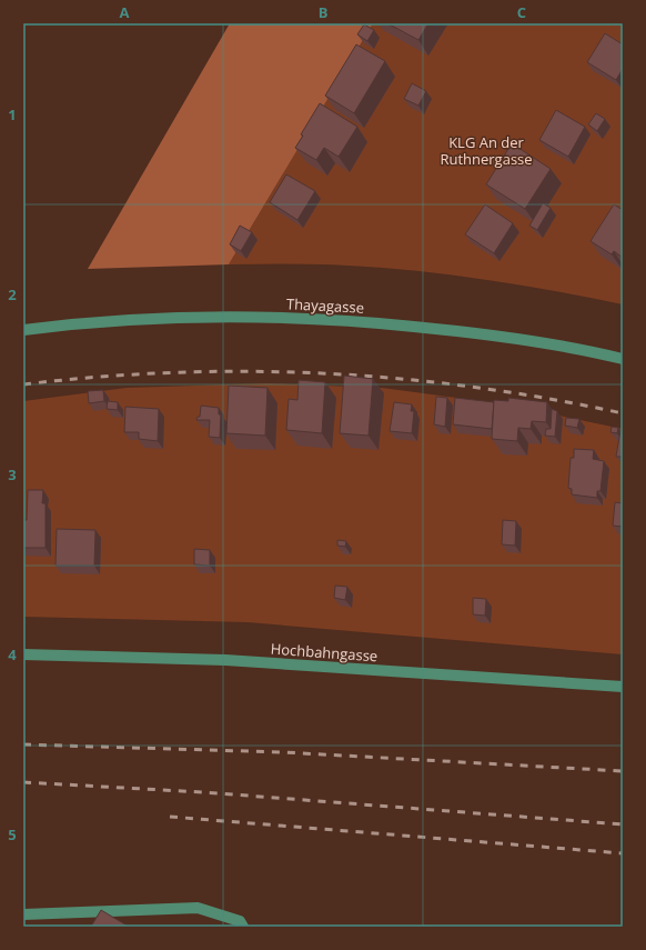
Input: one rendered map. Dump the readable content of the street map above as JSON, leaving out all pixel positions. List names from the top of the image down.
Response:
{
  "streets": {
    "street": ["Thayagasse", "Hochbahngasse"]
  },
  "parks": ["KLG An der Ruthnergasse"],
  "grid": {
    "columns": ["A", "B", "C"],
    "rows": [
      "1",
      "2",
      "3",
      "4",
      "5"
    ]
  }
}
